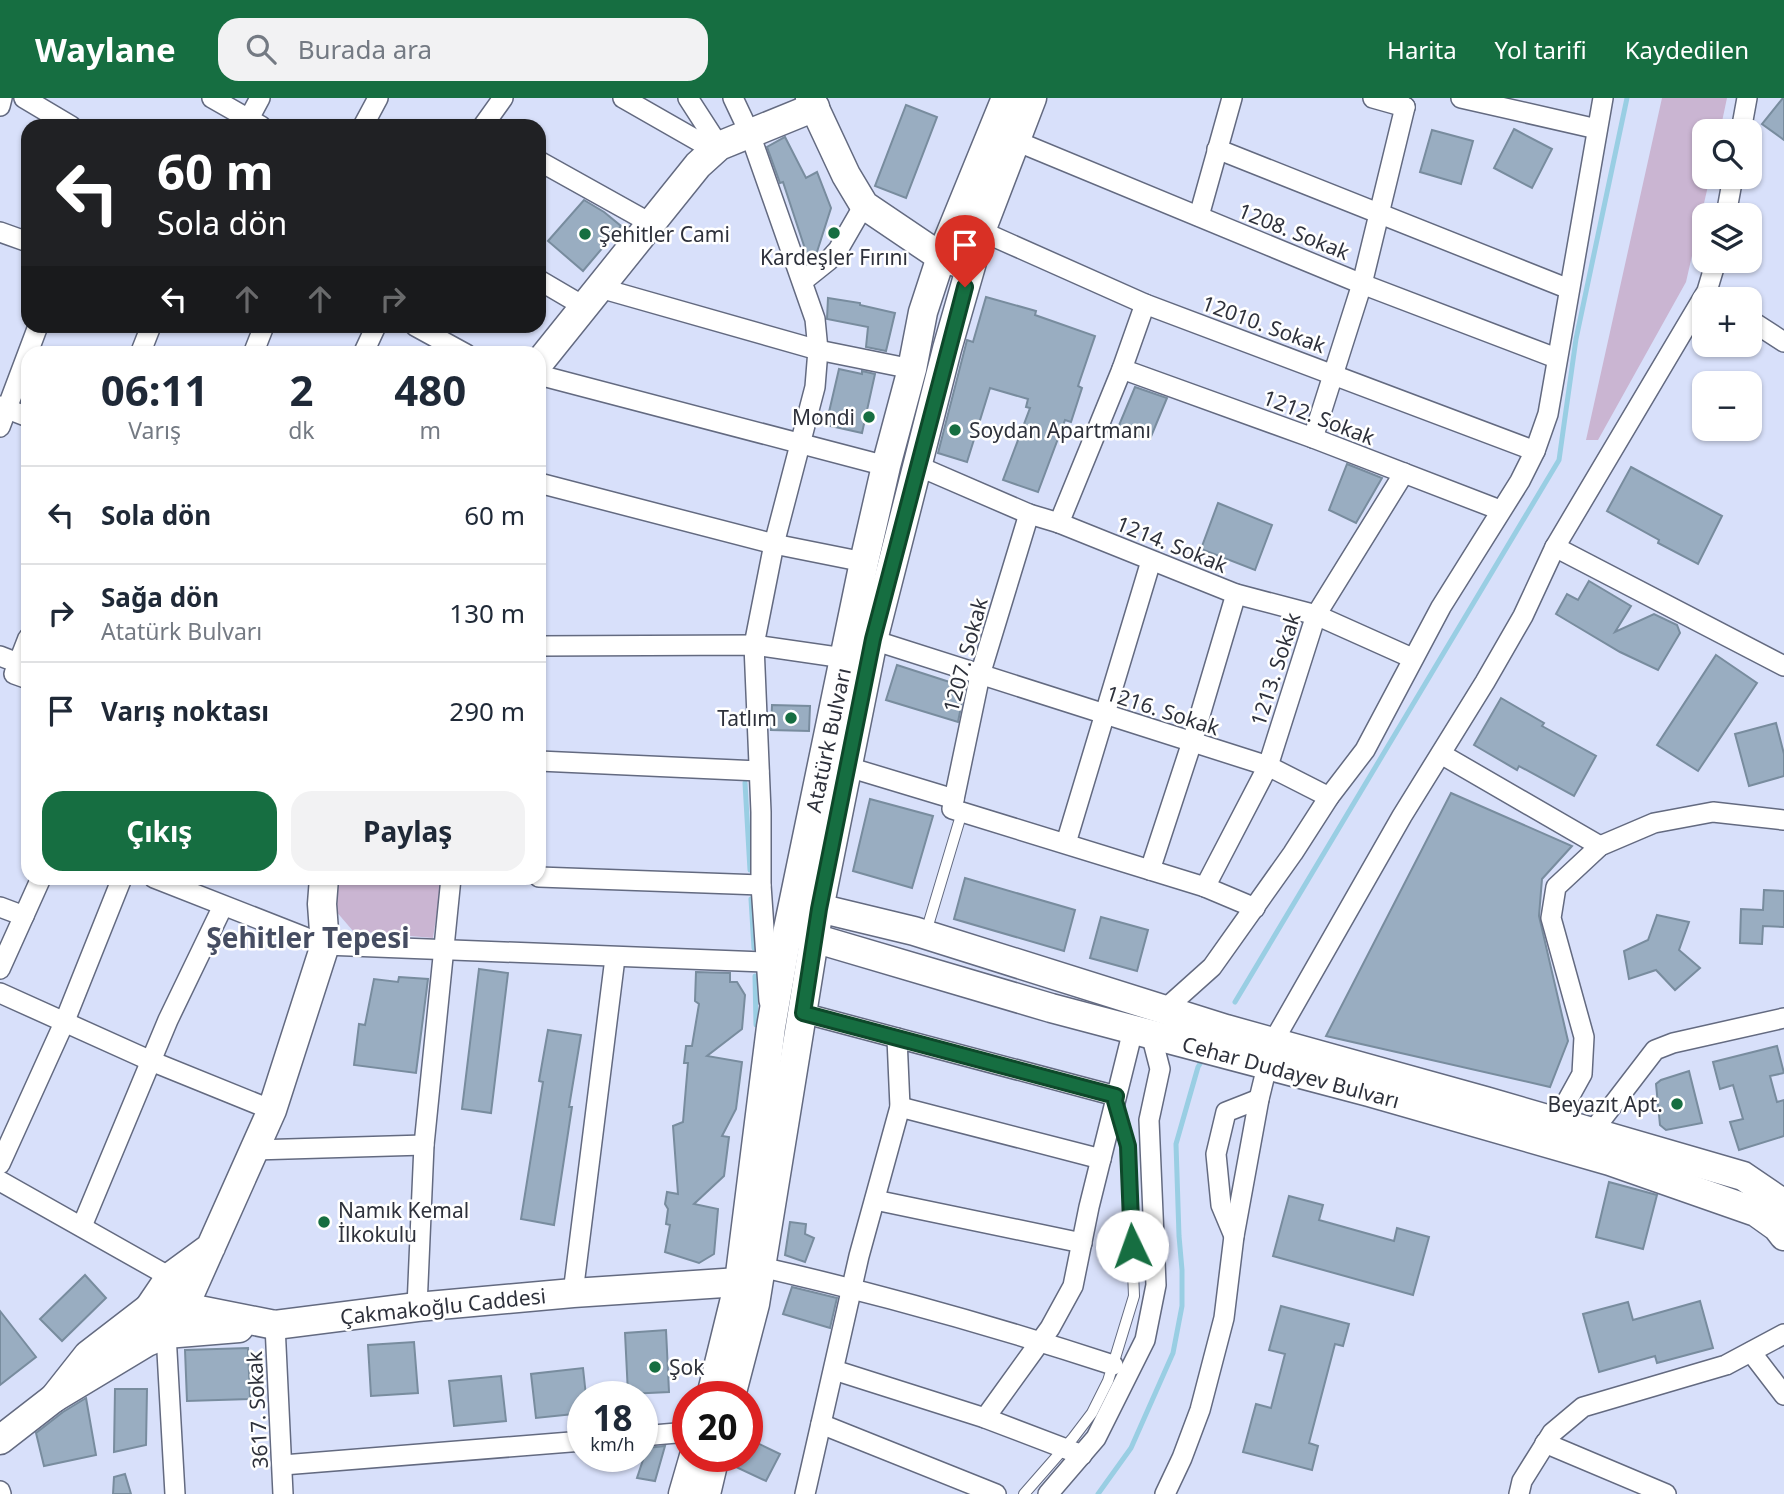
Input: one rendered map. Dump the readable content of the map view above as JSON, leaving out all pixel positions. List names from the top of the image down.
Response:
{
  "streets": {
    "street": [
      "1208. Sokak",
      "12010. Sokak",
      "1212. Sokak",
      "1214. Sokak",
      "1207. Sokak",
      "1213. Sokak",
      "1216. Sokak",
      "Atatürk Bulvarı",
      "Cehar Dudayev Bulvarı",
      "Çakmakoğlu Caddesi",
      "3617. Sokak"
    ]
  },
  "crossings": [
    ["1208. Sokak", "Atatürk Bulvarı"],
    ["12010. Sokak", "Atatürk Bulvarı"],
    ["1212. Sokak", "1213. Sokak"],
    ["1214. Sokak", "1207. Sokak"],
    ["1214. Sokak", "1213. Sokak"],
    ["1214. Sokak", "Atatürk Bulvarı"],
    ["1207. Sokak", "1216. Sokak"],
    ["1213. Sokak", "1216. Sokak"],
    ["1216. Sokak", "Atatürk Bulvarı"],
    ["Atatürk Bulvarı", "Cehar Dudayev Bulvarı"],
    ["Atatürk Bulvarı", "Çakmakoğlu Caddesi"],
    ["Çakmakoğlu Caddesi", "3617. Sokak"]
  ],
  "districts": ["Şehitler Tepesi"],
  "places": [
    "Kardeşler Fırını",
    "Şehitler Cami",
    "Mondi",
    "Soydan Apartmanı",
    "Tatlım",
    "Beyazıt Apt.",
    "Namık Kemal İlkokulu",
    "Şok"
  ],
  "page": {
    "header": "Waylane",
    "search": "Burada ara",
    "nav": ["Harita", "Yol tarifi", "Kaydedilen"],
    "map_buttons": ["+", "−"],
    "turn": ["60 m", "Sola dön"],
    "eta": [
      "06:11",
      "Varış",
      "2",
      "dk",
      "480",
      "m"
    ],
    "list": [
      {
        "name": "Sola dön",
        "value": "60 m"
      },
      {
        "name": "Sağa dön",
        "note": "Atatürk Bulvarı",
        "value": "130 m"
      },
      {
        "name": "Varış noktası",
        "value": "290 m"
      }
    ],
    "buttons": ["Çıkış", "Paylaş"],
    "speed": "18 km/h",
    "limit": "20"
  }
}
